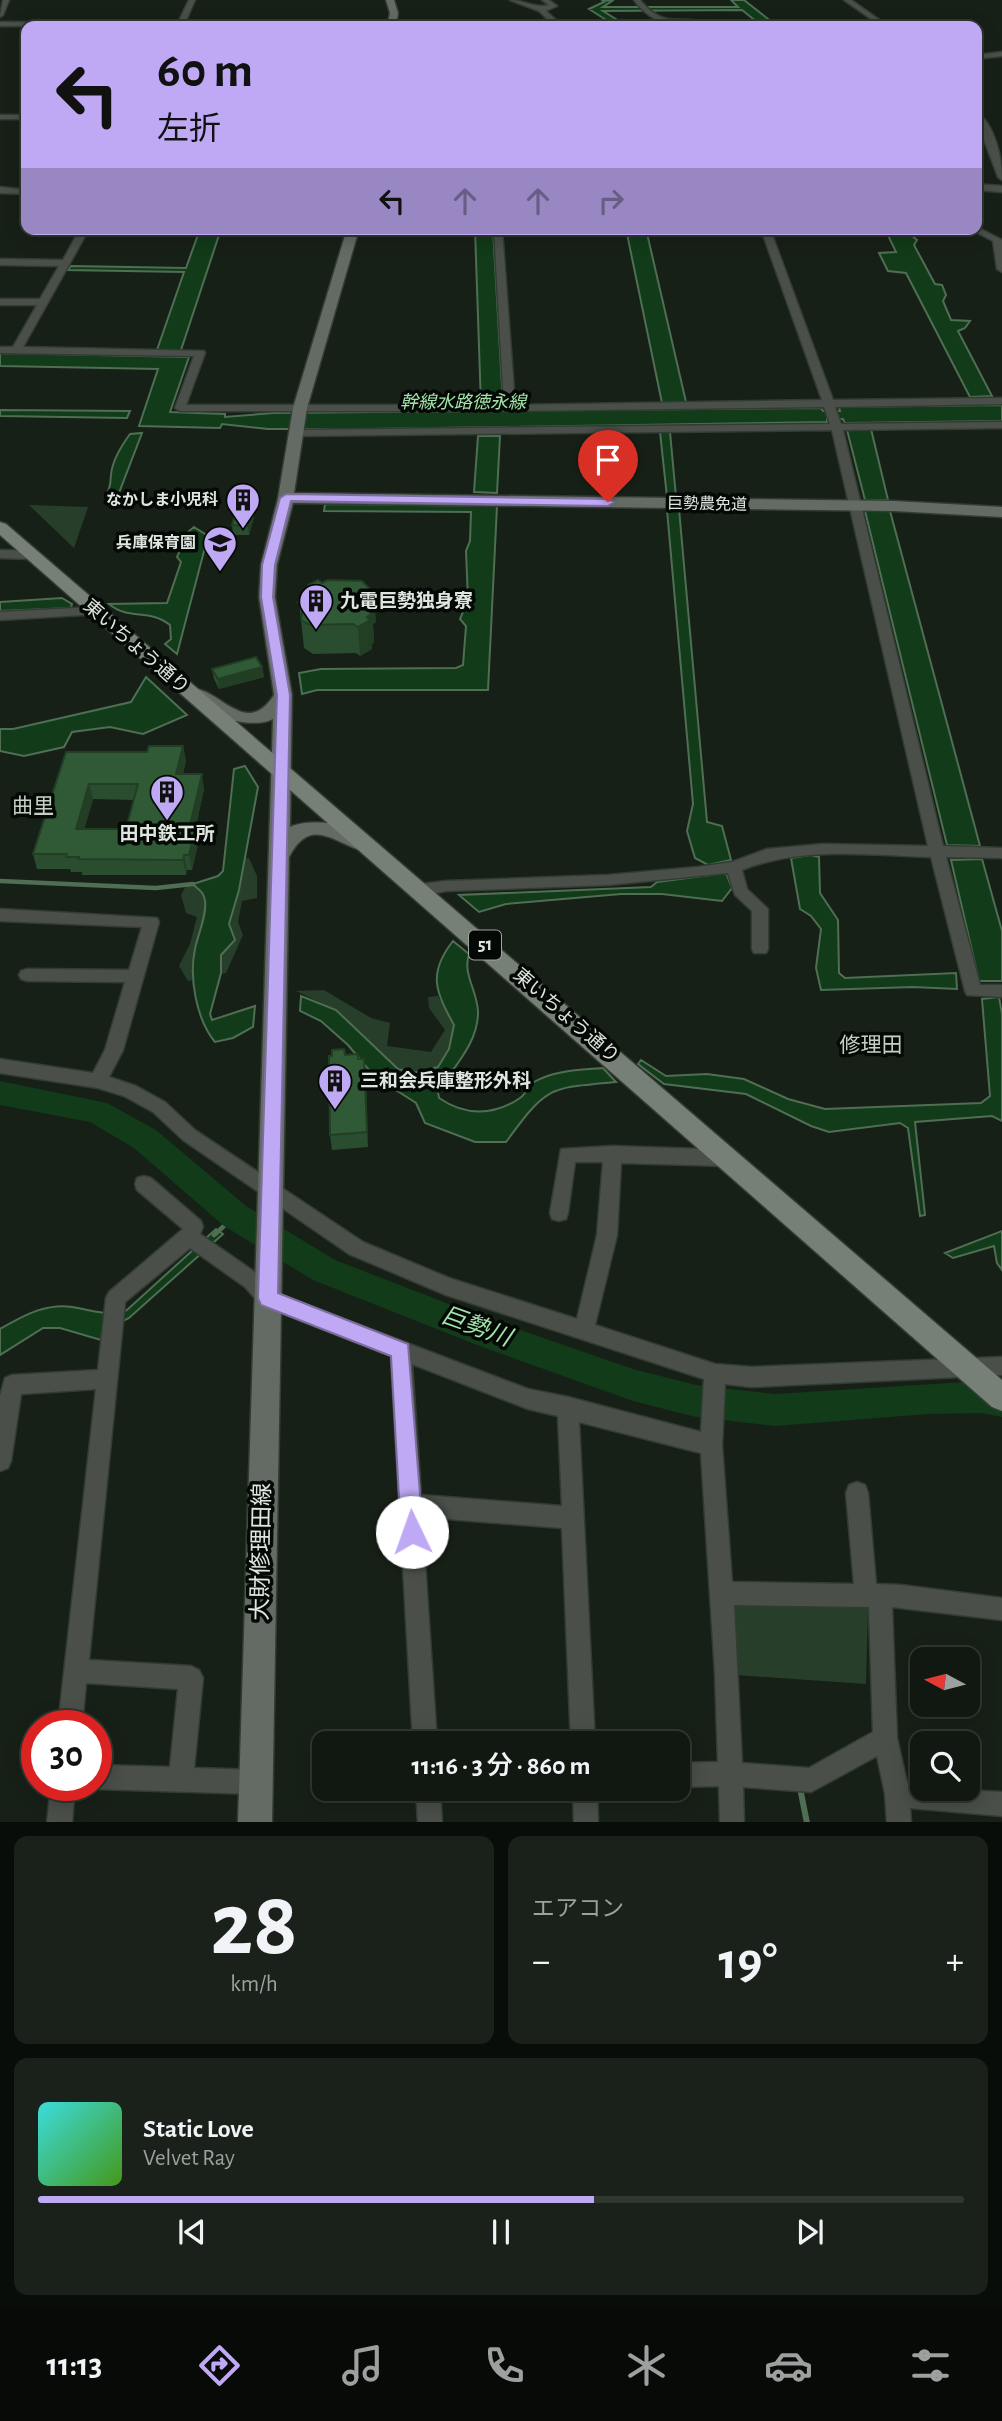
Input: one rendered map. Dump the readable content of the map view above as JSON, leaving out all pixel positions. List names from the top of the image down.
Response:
{
  "streets": {
    "main road": ["東いちょう通り", "51"],
    "street": ["巨勢農免道", "大財修理田線"]
  },
  "districts": ["曲里", "修理田"],
  "water": ["幹線水路徳永線", "巨勢川"],
  "places": {
    "building": [
      "なかしま小児科",
      "九電巨勢独身寮",
      "田中鉄工所",
      "三和会兵庫整形外科"
    ],
    "school or university": ["兵庫保育園"]
  },
  "north": "left",
  "page": {
    "turn": ["60 m", "左折"],
    "limit": "30",
    "trip": "11:16 · 3 分 · 860 m",
    "tile": [
      ["28", "km/h"],
      "エアコン"
    ],
    "heat": ["−", "19°", "+"],
    "song": ["Static Love", "Velvet Ray"],
    "tabs": "11:13"
  }
}
